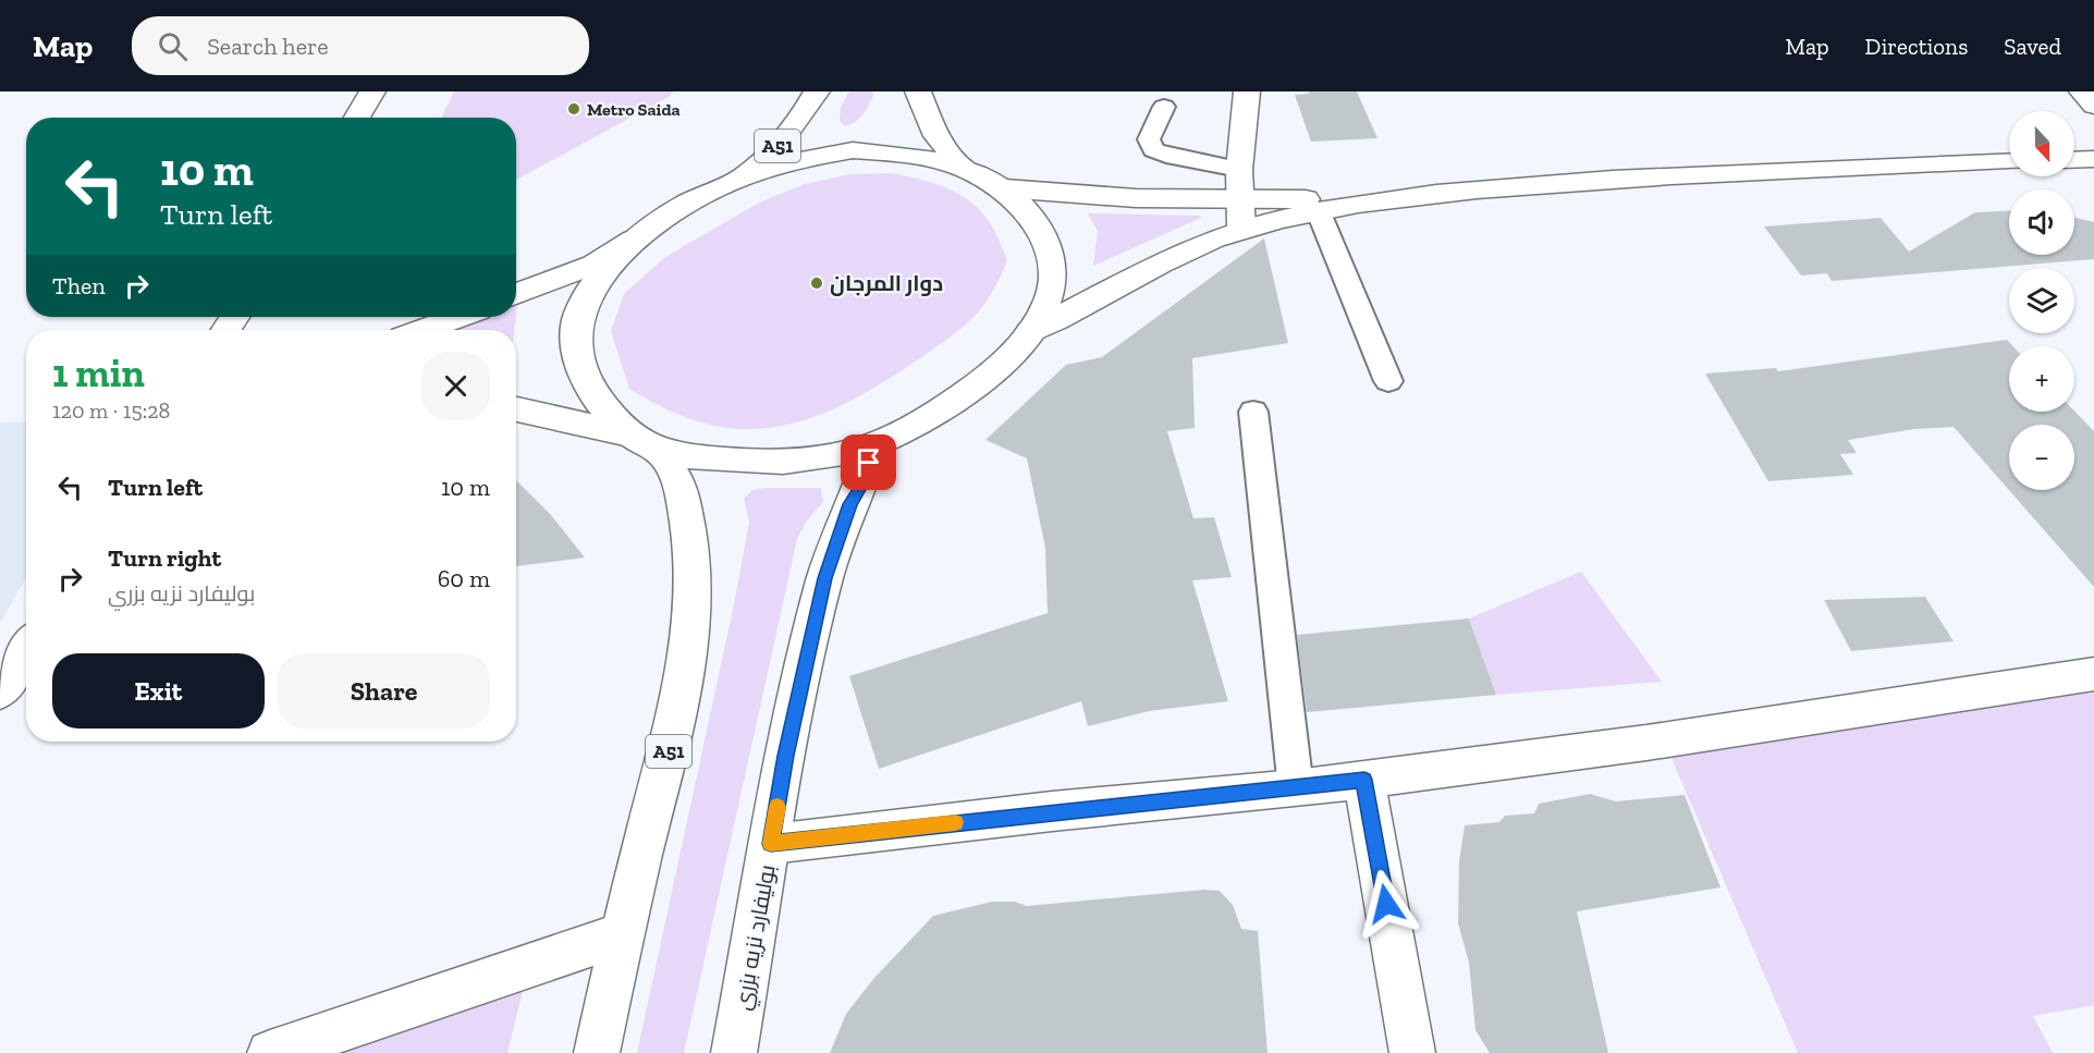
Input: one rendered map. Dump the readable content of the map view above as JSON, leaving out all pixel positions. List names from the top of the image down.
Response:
{
  "streets": {
    "main road": ["A51", "بوليفارد نزيه بزري"]
  },
  "crossings": [
    ["A51", "بوليفارد نزيه بزري"]
  ],
  "places": ["Metro Saida", "دوار المرجان"],
  "north": "bottom",
  "page": {
    "header": "Map",
    "search": "Search here",
    "nav": ["Map", "Directions", "Saved"],
    "map_buttons": ["+", "−"],
    "turn": ["10 m", "Turn left"],
    "then": "Then",
    "heading": ["1 min", "120 m · 15:28"],
    "list": [
      {
        "name": "Turn left",
        "value": "10 m"
      },
      {
        "name": "Turn right",
        "note": "بوليفارد نزيه بزري",
        "value": "60 m"
      }
    ],
    "buttons": ["Exit", "Share"]
  }
}
